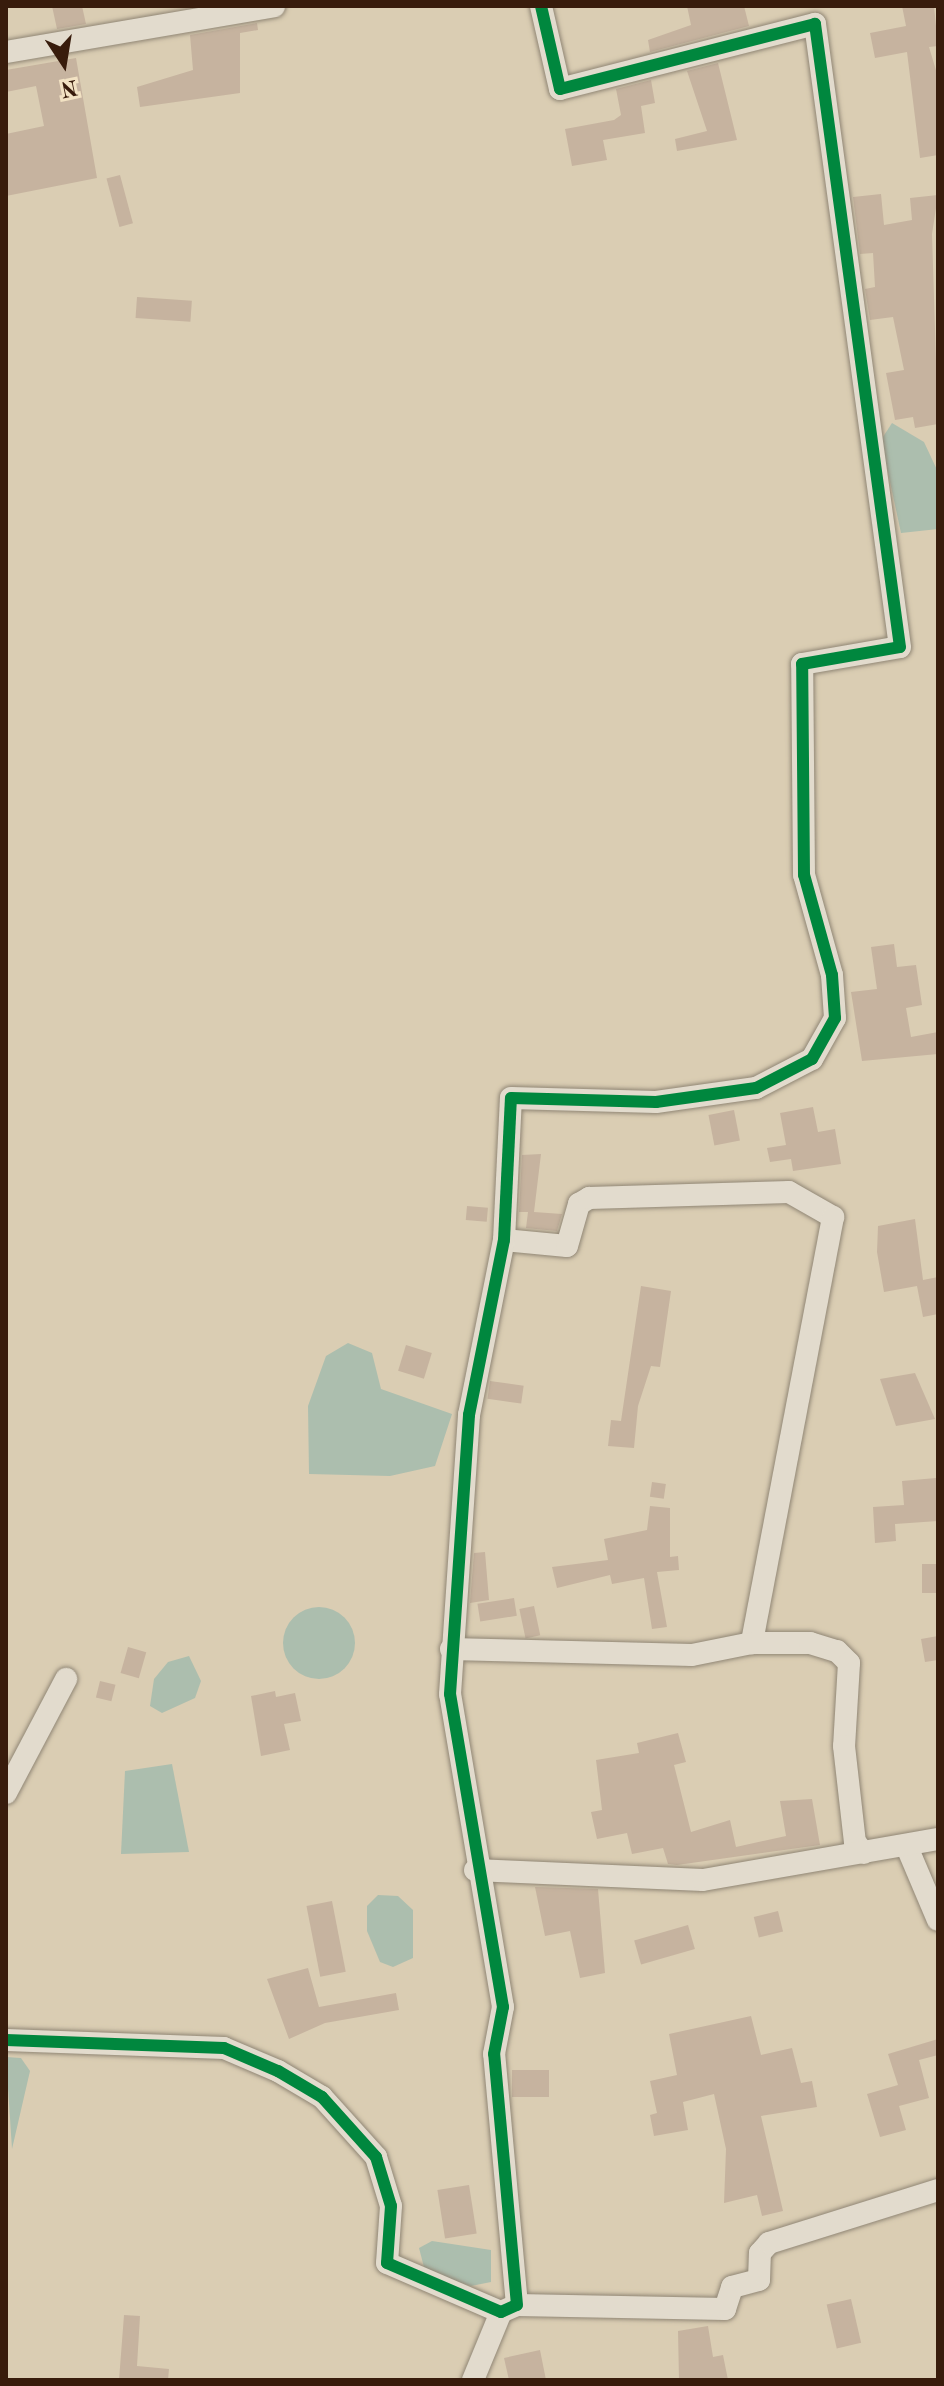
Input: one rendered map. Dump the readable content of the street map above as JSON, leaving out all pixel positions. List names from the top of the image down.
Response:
{
  "north": "bottom"
}
